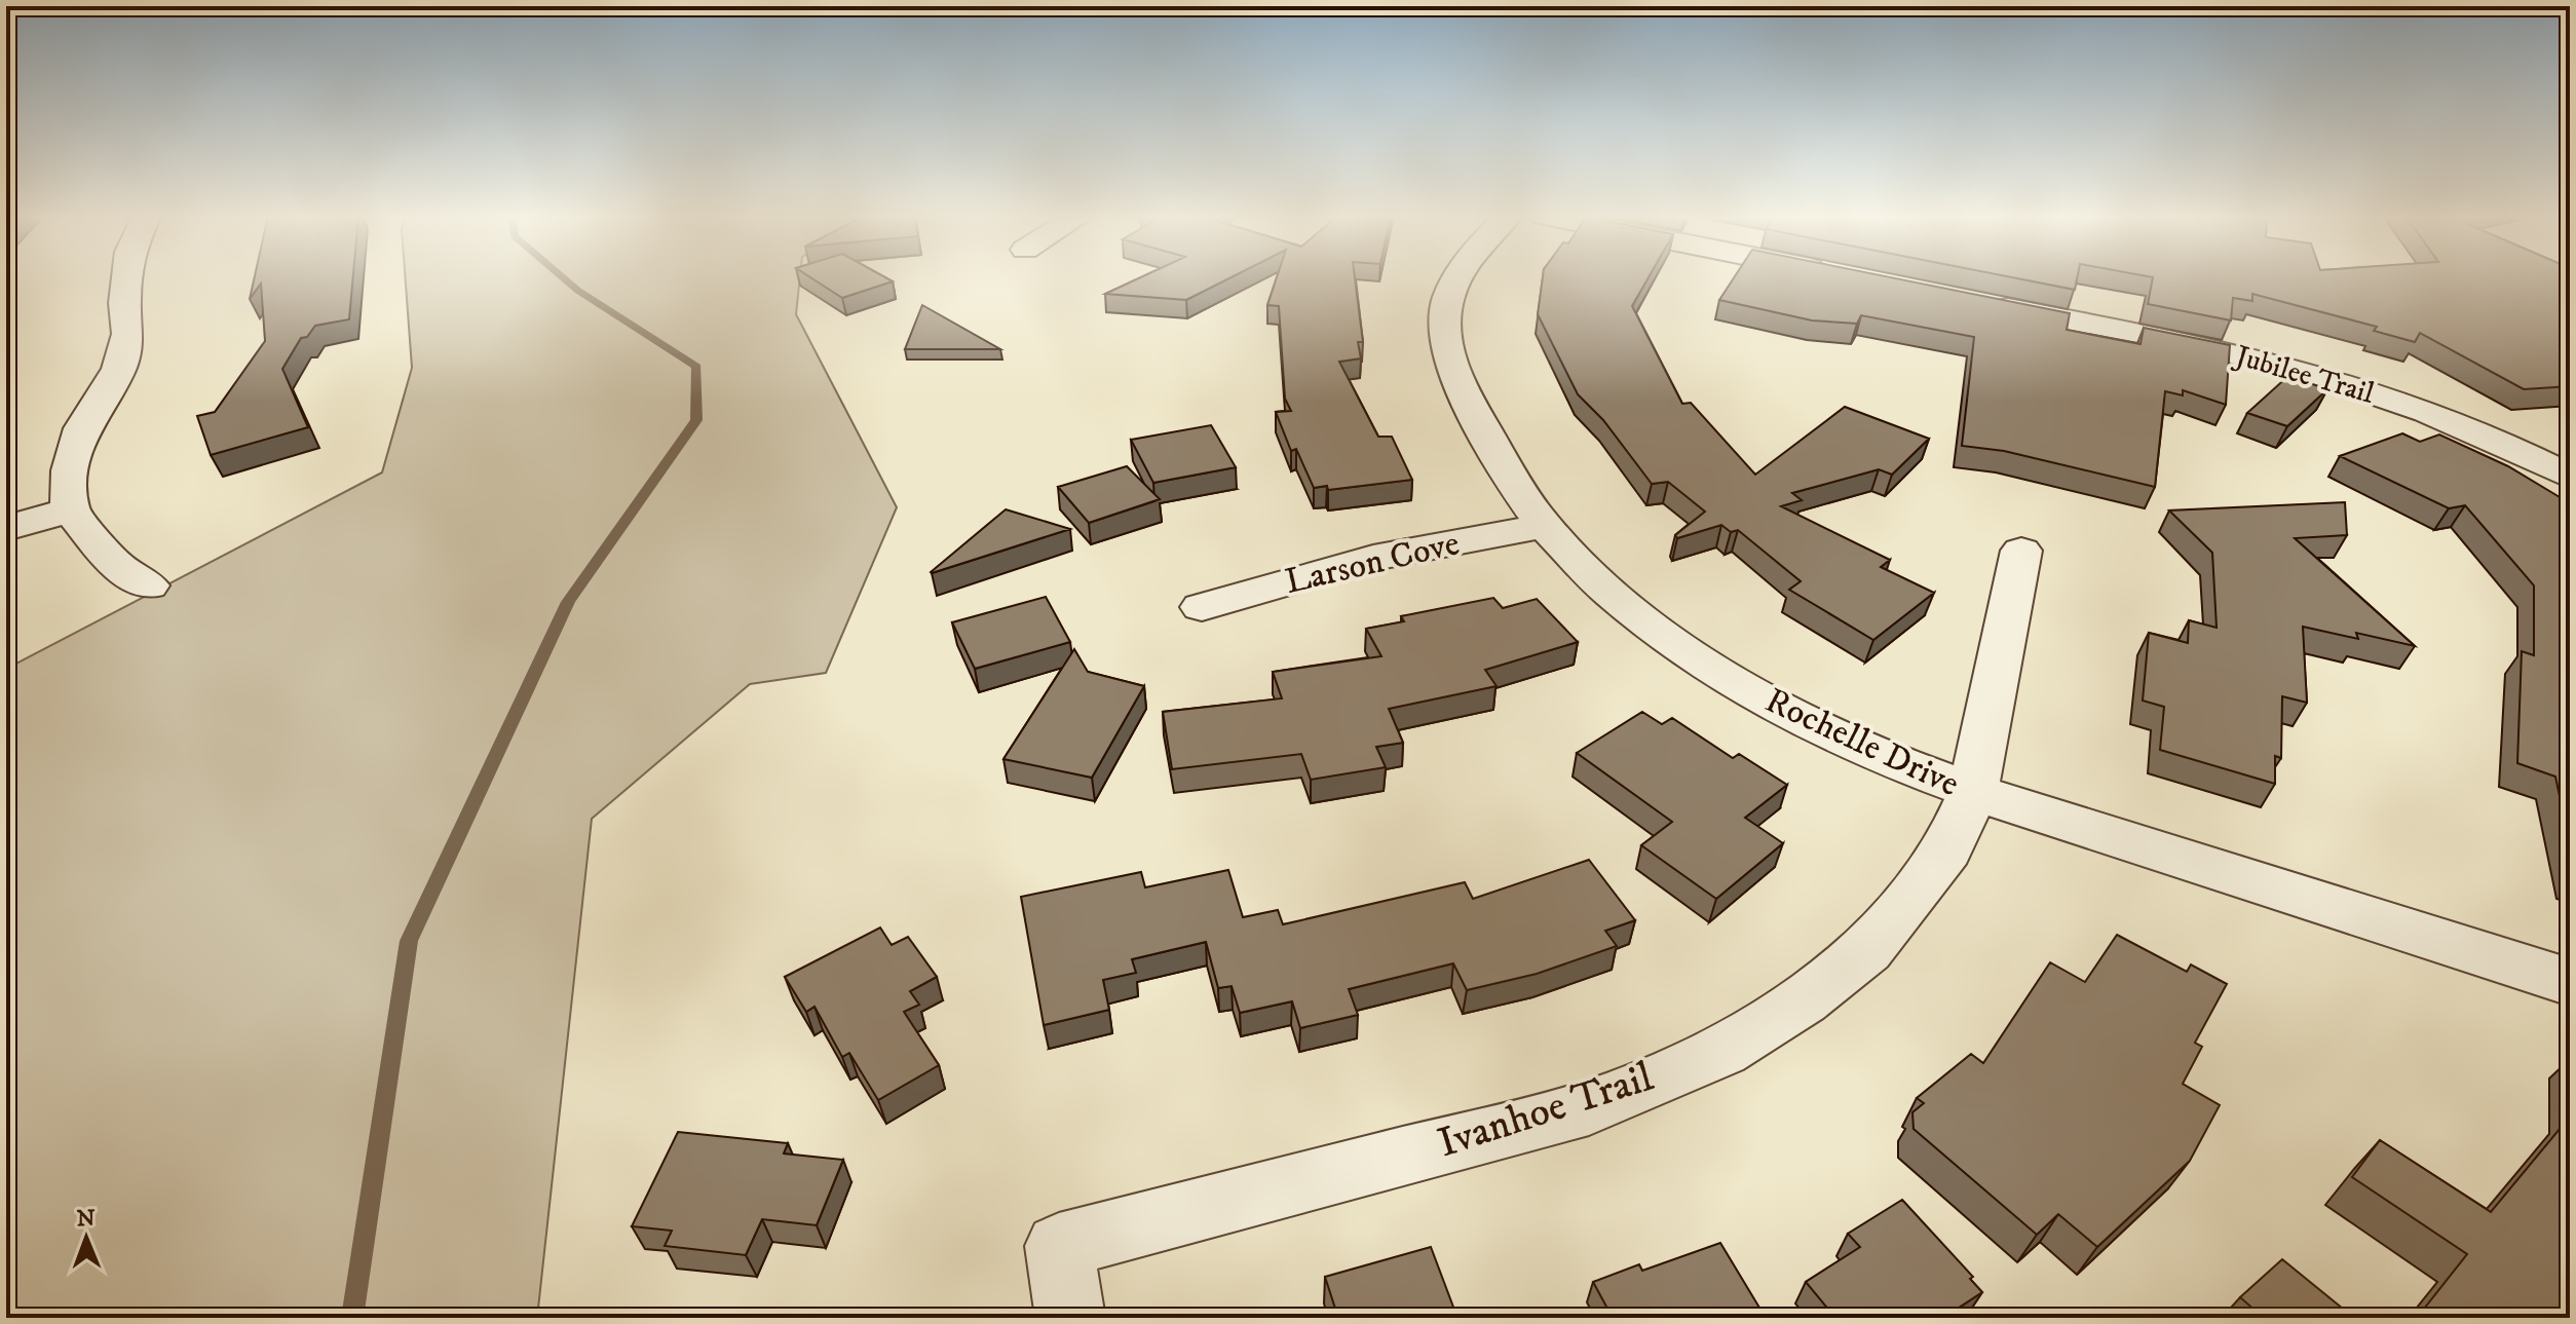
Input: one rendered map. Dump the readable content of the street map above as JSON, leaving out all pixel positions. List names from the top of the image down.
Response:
{
  "streets": {
    "street": [
      "Jubilee Trail",
      "Larson Cove",
      "Rochelle Drive",
      "Ivanhoe Trail"
    ]
  },
  "crossings": [
    ["Larson Cove", "Rochelle Drive"],
    ["Rochelle Drive", "Ivanhoe Trail"]
  ],
  "north": "top"
}
